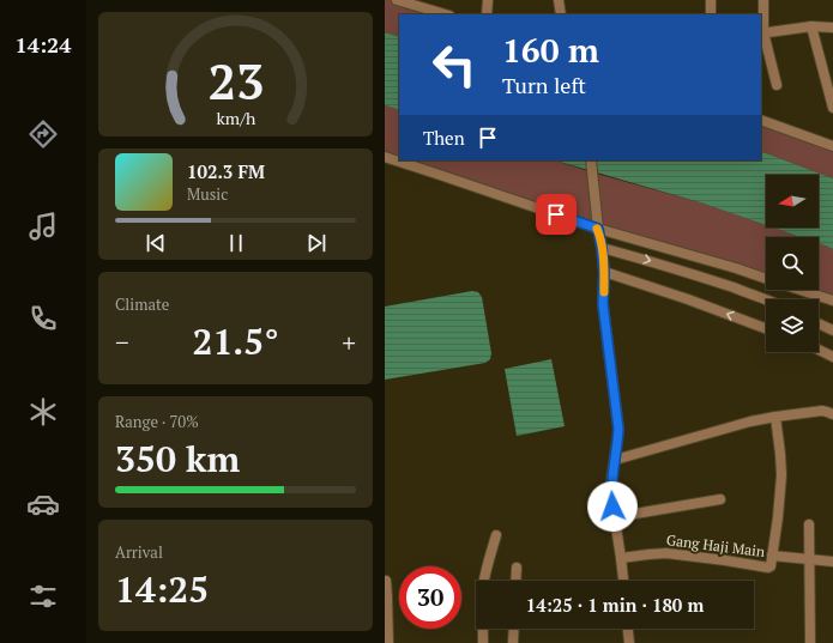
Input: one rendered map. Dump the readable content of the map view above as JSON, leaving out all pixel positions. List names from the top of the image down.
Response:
{
  "streets": {
    "street": ["Gang Haji Main"]
  },
  "north": "left",
  "page": {
    "tabs": "14:24",
    "turn": ["160 m", "Turn left"],
    "then": "Then",
    "song": ["102.3 FM", "Music"],
    "tile": [
      "Climate",
      ["Range · 70%", "350 km"],
      ["Arrival", "14:25"]
    ],
    "heat": ["−", "21.5°", "+"],
    "limit": "30",
    "trip": "14:25 · 1 min · 180 m",
    "gauge": ["23", "km/h"]
  }
}
